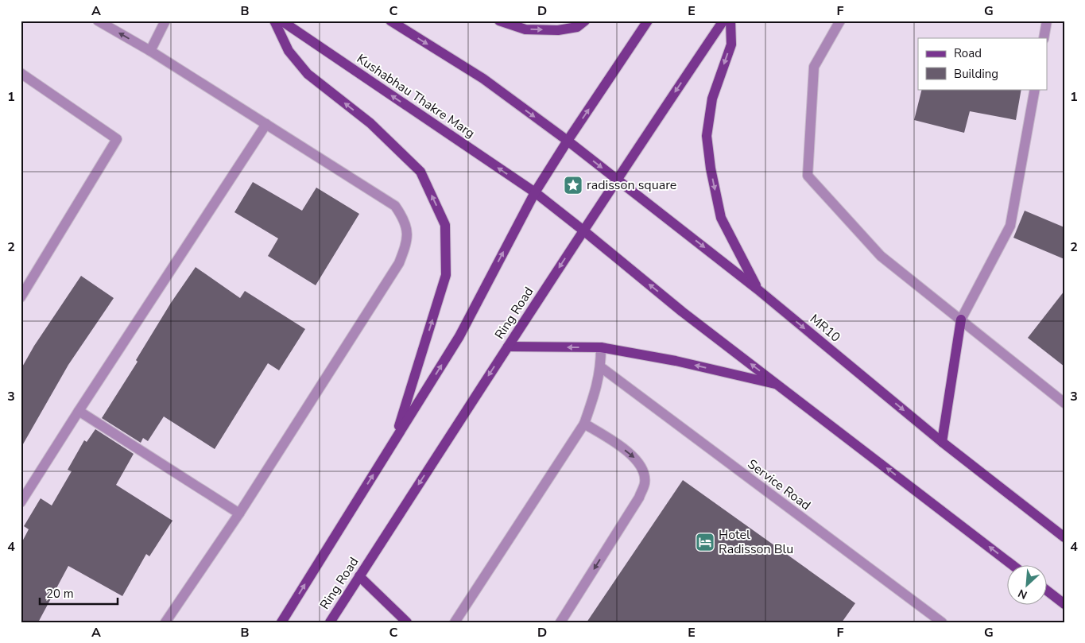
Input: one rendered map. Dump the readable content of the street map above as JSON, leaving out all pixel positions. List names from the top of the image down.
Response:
{
  "streets": {
    "main road": ["Kushabhau Thakre Marg", "Ring Road", "MR10"],
    "street": ["Service Road"]
  },
  "crossings": [
    ["Ring Road", "MR10"]
  ],
  "places": {
    "place": ["radisson square"],
    "hotel": ["Hotel Radisson Blu"]
  },
  "legend": ["Road", "Building"],
  "scale_bar": "20 m",
  "north": "bottom left",
  "grid": {
    "columns": [
      "A",
      "B",
      "C",
      "D",
      "E",
      "F",
      "G"
    ],
    "rows": [
      "1",
      "2",
      "3",
      "4"
    ]
  }
}
